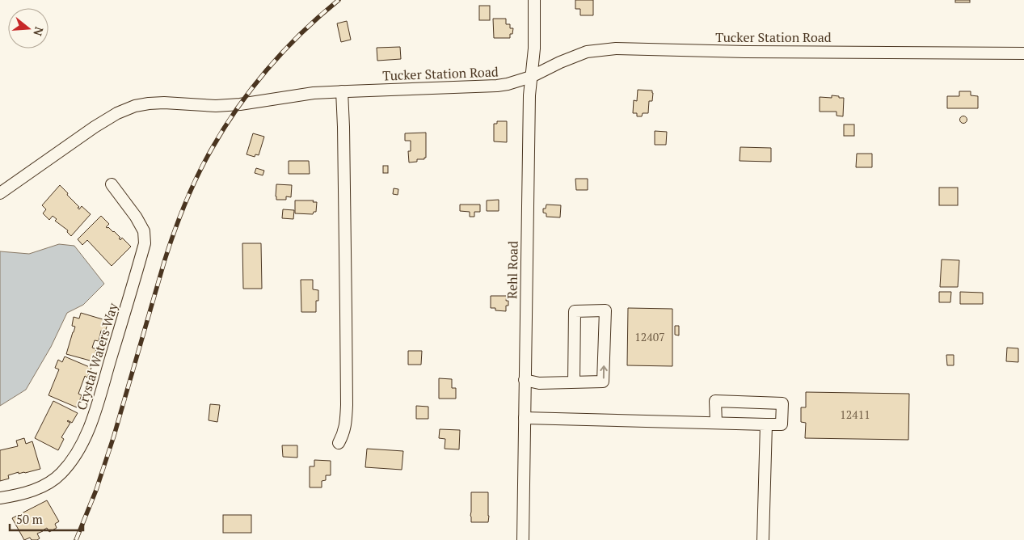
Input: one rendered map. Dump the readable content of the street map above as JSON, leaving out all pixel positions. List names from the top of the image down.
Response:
{
  "streets": {
    "street": ["Tucker Station Road", "Rehl Road", "Crystal Waters Way"]
  },
  "crossings": [
    ["Tucker Station Road", "Rehl Road"]
  ],
  "house_numbers": ["12407", "12411"],
  "scale_bar": "50 m",
  "north": "right"
}
